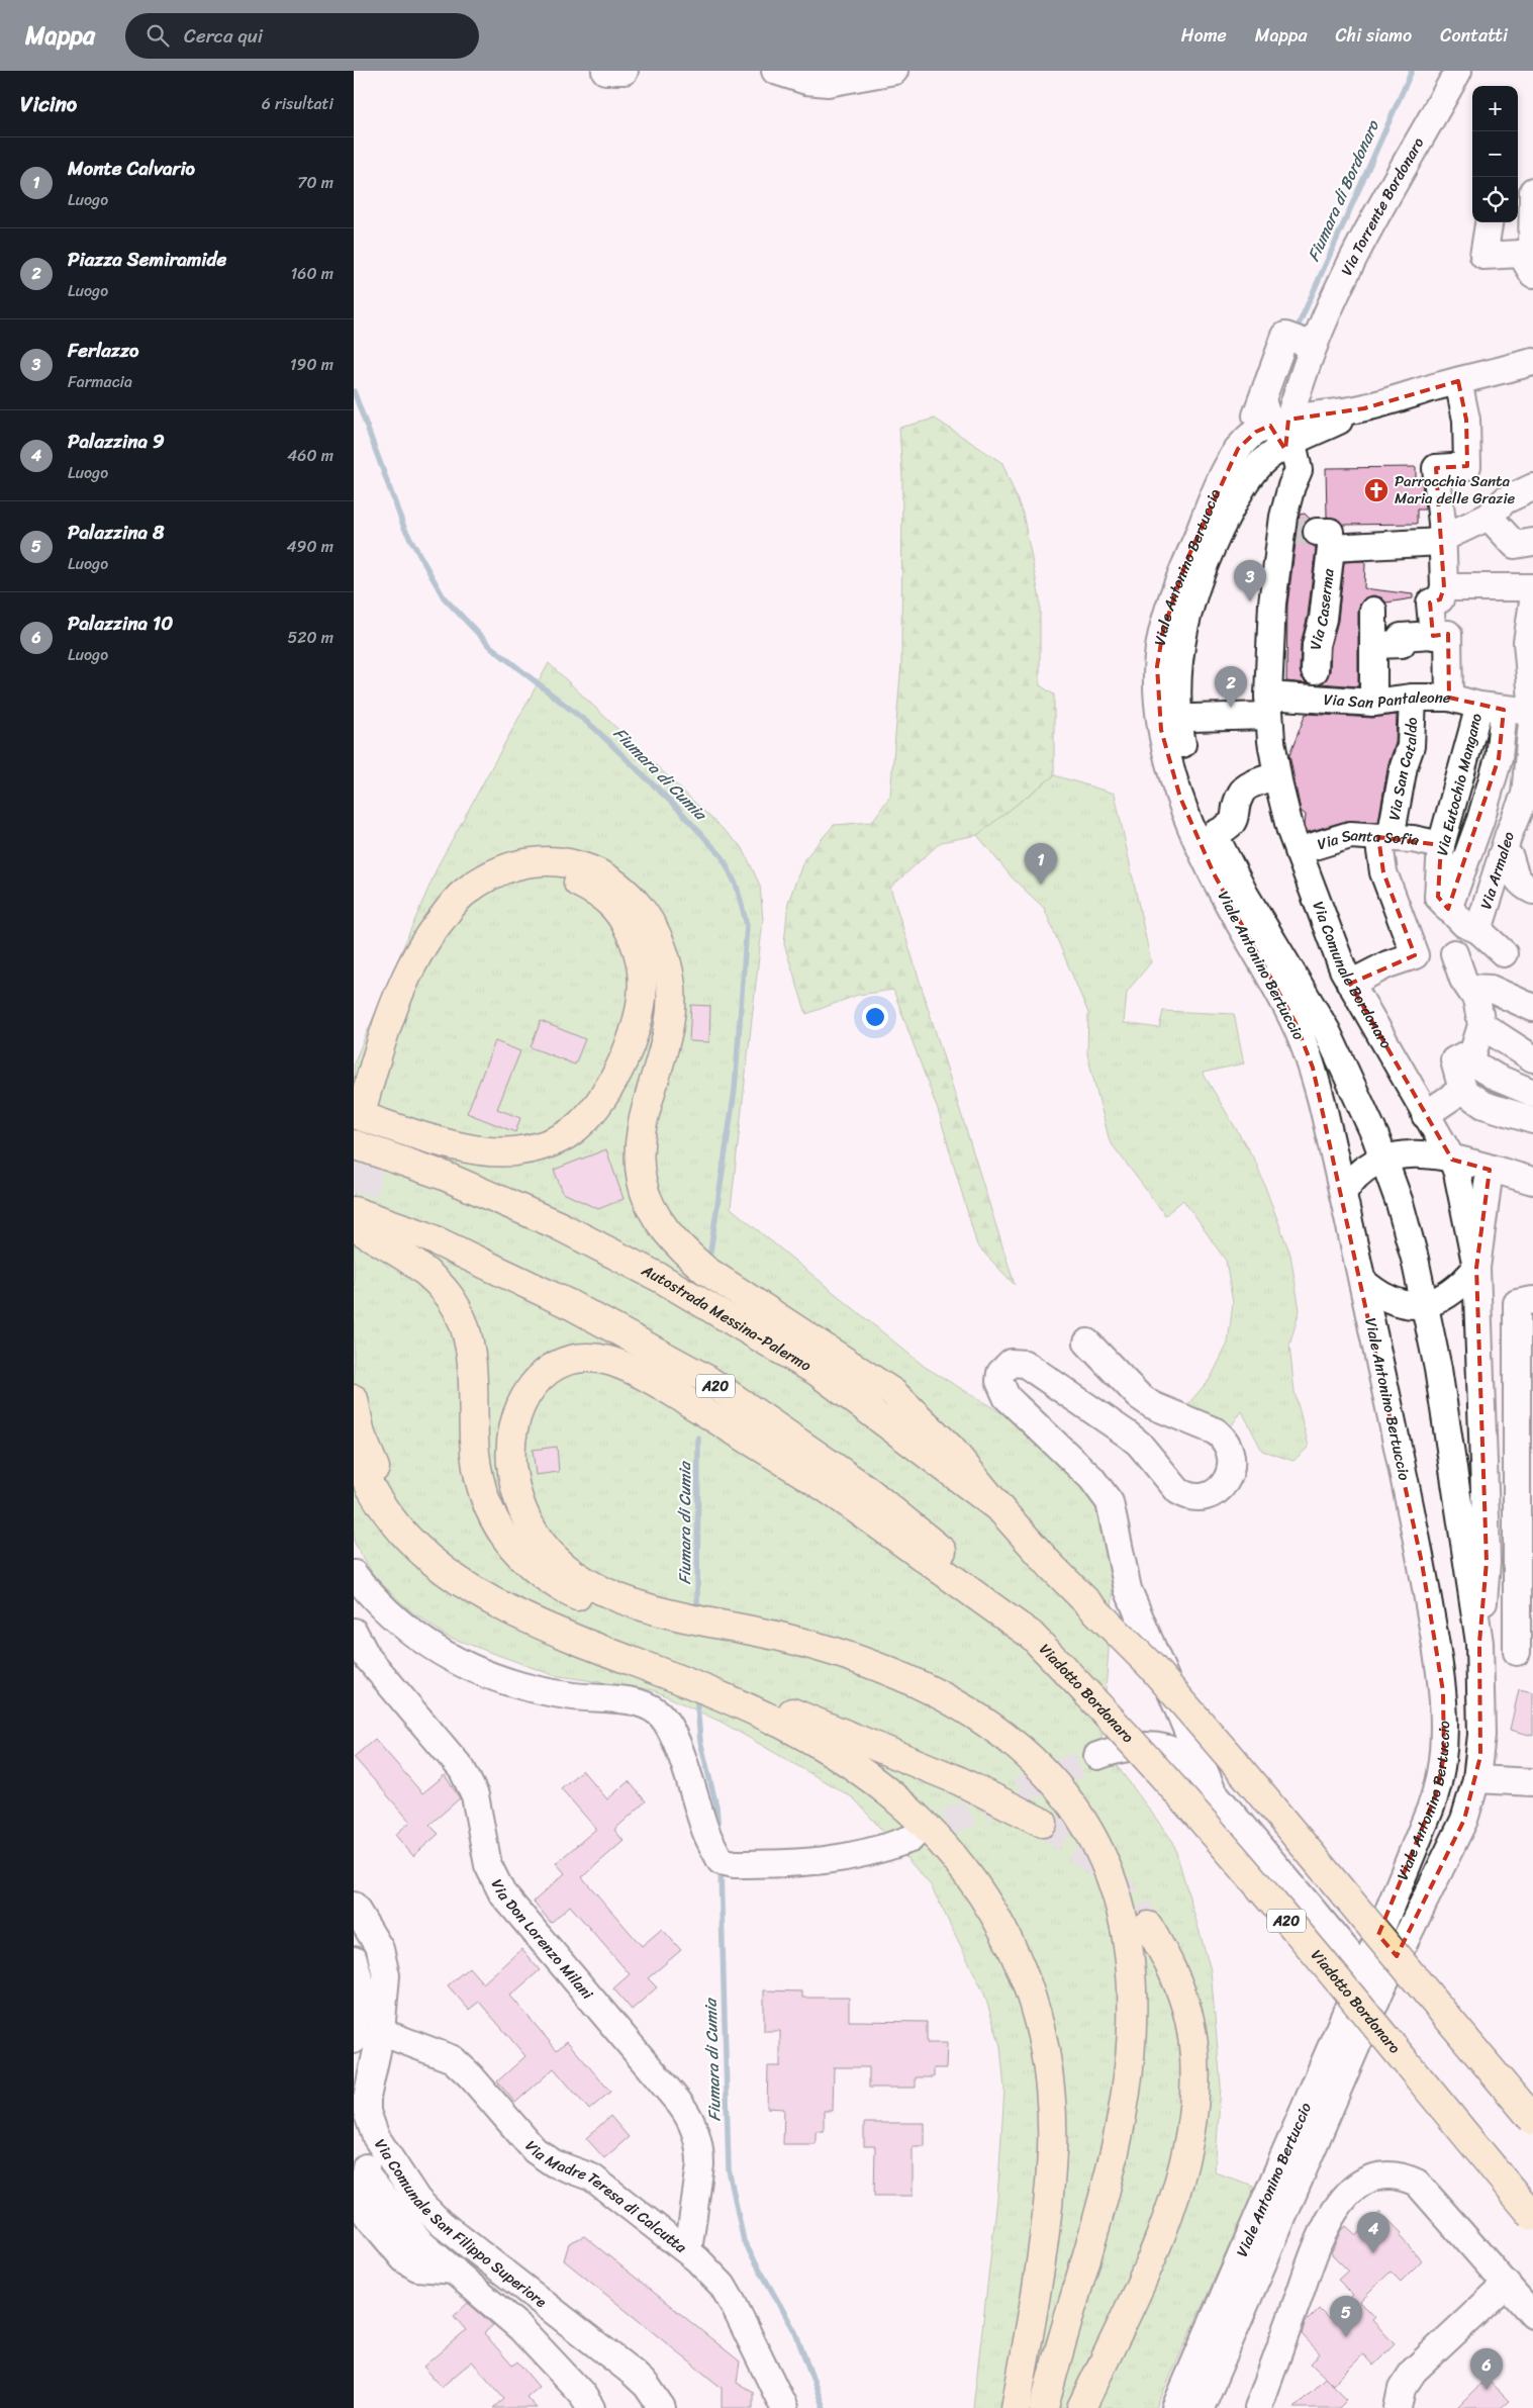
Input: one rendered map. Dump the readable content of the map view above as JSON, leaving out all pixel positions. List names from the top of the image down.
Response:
{
  "streets": {
    "highway": ["Autostrada Messina-Palermo", "A20", "Viadotto Bordonaro"],
    "street": [
      "Via Torrente Bordonaro",
      "Viale Antonino Bertuccio",
      "Via Caserma",
      "Via San Pantaleone",
      "Via San Cataldo",
      "Via Eutochio Mangano",
      "Via Santa Sofia",
      "Via Armaleo",
      "Via Comunale Bordonaro",
      "Via Don Lorenzo Milani",
      "Via Madre Teresa di Calcutta",
      "Via Comunale San Filippo Superiore"
    ]
  },
  "crossings": [
    ["Via Torrente Bordonaro", "Viale Antonino Bertuccio"],
    ["Via Torrente Bordonaro", "Via Comunale Bordonaro"],
    ["Viale Antonino Bertuccio", "Via Comunale Bordonaro"],
    ["Via San Pantaleone", "Via San Cataldo"],
    ["Via San Pantaleone", "Via Eutochio Mangano"],
    ["Via San Pantaleone", "Via Armaleo"],
    ["Via San Pantaleone", "Via Comunale Bordonaro"],
    ["Via San Cataldo", "Via Santa Sofia"],
    ["Via San Cataldo", "Via Comunale Bordonaro"],
    ["Via Eutochio Mangano", "Via Santa Sofia"],
    ["Via Eutochio Mangano", "Via Armaleo"],
    ["Via Santa Sofia", "Via Comunale Bordonaro"],
    ["A20", "Viadotto Bordonaro"],
    ["Via Don Lorenzo Milani", "Via Madre Teresa di Calcutta"],
    ["Via Madre Teresa di Calcutta", "Via Comunale San Filippo Superiore"]
  ],
  "water": ["Fiumara di Bordonaro", "Fiumara di Cumia"],
  "places": {
    "church": ["Parrocchia Santa Maria delle Grazie"]
  },
  "page": {
    "header": "Mappa",
    "search": "Cerca qui",
    "nav": [
      "Home",
      "Mappa",
      "Chi siamo",
      "Contatti"
    ],
    "heading": ["Vicino", "6 risultati"],
    "map_buttons": ["+", "−"],
    "list": [
      {
        "mark": "1",
        "name": "Monte Calvario",
        "note": "Luogo",
        "value": "70 m"
      },
      {
        "mark": "2",
        "name": "Piazza Semiramide",
        "note": "Luogo",
        "value": "160 m"
      },
      {
        "mark": "3",
        "name": "Ferlazzo",
        "note": "Farmacia",
        "value": "190 m"
      },
      {
        "mark": "4",
        "name": "Palazzina 9",
        "note": "Luogo",
        "value": "460 m"
      },
      {
        "mark": "5",
        "name": "Palazzina 8",
        "note": "Luogo",
        "value": "490 m"
      },
      {
        "mark": "6",
        "name": "Palazzina 10",
        "note": "Luogo",
        "value": "520 m"
      }
    ],
    "pins": [
      "3",
      "2",
      "1",
      "4",
      "5",
      "6"
    ]
  }
}
